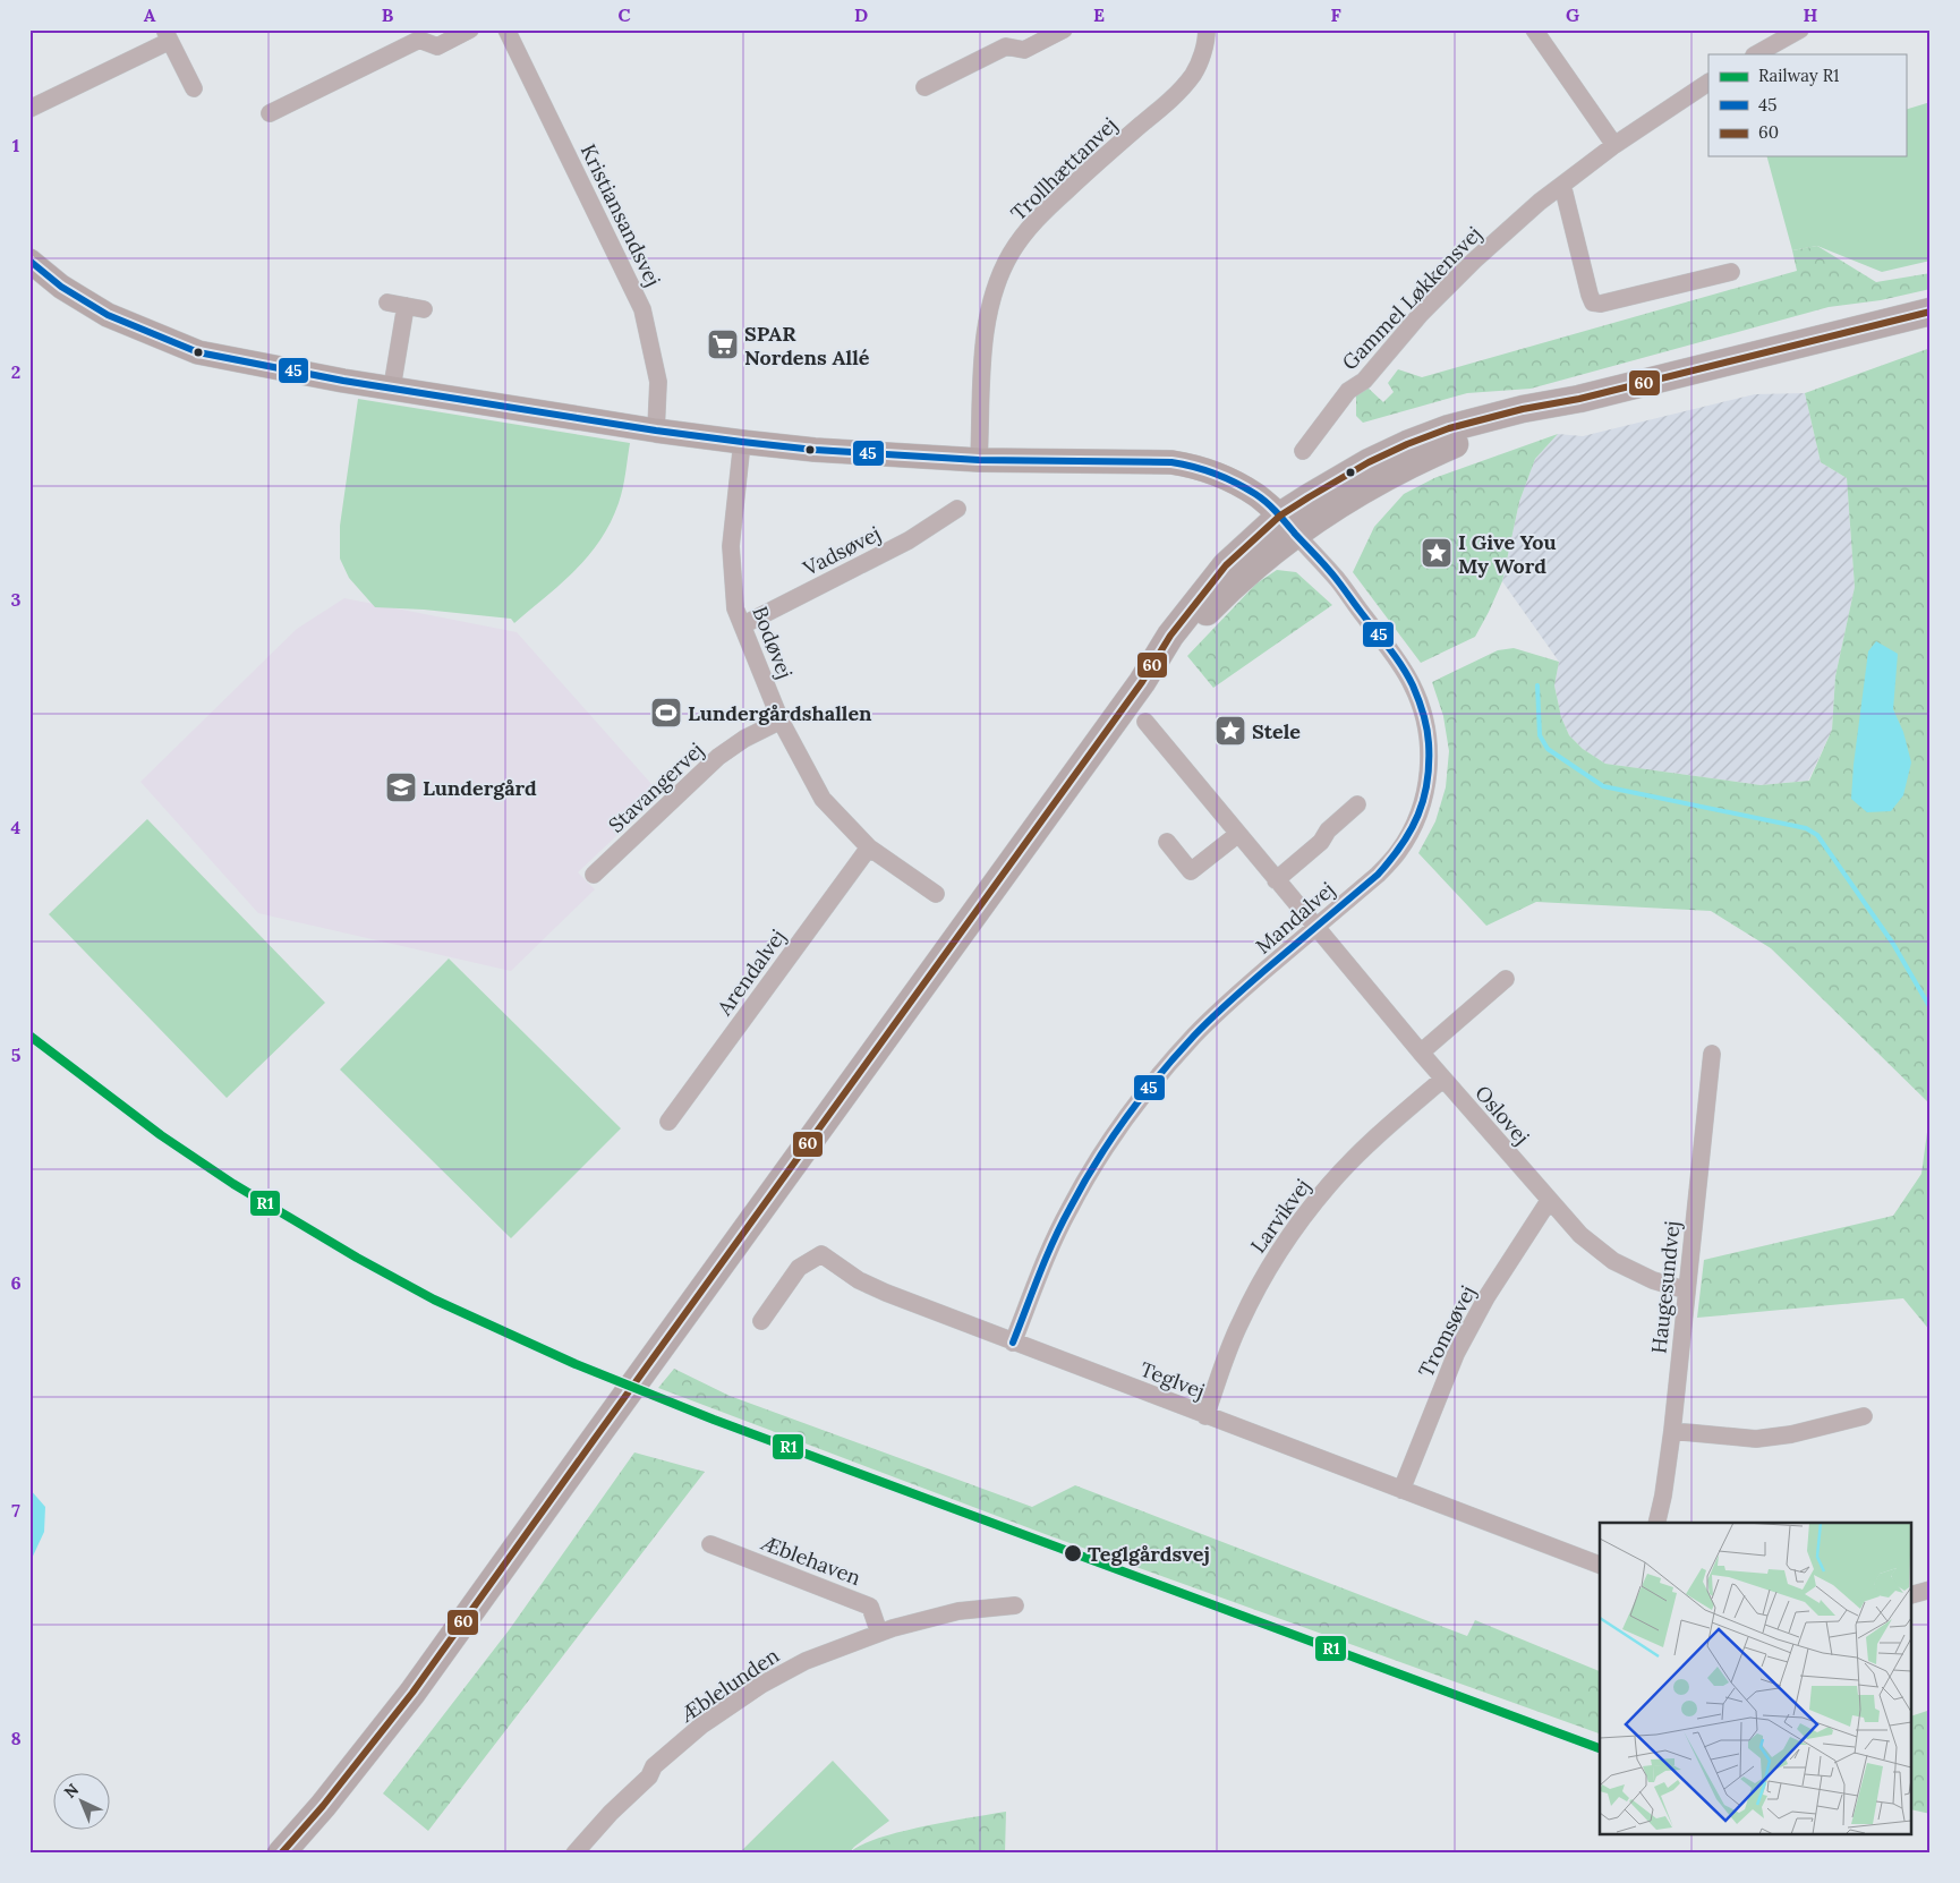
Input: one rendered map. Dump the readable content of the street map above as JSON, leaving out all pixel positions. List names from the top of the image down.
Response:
{
  "streets": {
    "street": [
      "Trollhættanvej",
      "Kristiansandsvej",
      "Gammel Løkkensvej",
      "Vadsøvej",
      "Bodøvej",
      "Stavangervej",
      "Mandalvej",
      "Arendalvej",
      "Oslovej",
      "Larvikvej",
      "Haugesundvej",
      "Tromsøvej",
      "Teglvej",
      "Æblehaven",
      "Æblelunden"
    ]
  },
  "crossings": [
    ["Vadsøvej", "Bodøvej"],
    ["Bodøvej", "Stavangervej"],
    ["Bodøvej", "Arendalvej"],
    ["Mandalvej", "Oslovej"],
    ["Mandalvej", "Teglvej"],
    ["Oslovej", "Larvikvej"],
    ["Oslovej", "Haugesundvej"],
    ["Oslovej", "Tromsøvej"],
    ["Larvikvej", "Teglvej"],
    ["Tromsøvej", "Teglvej"],
    ["Æblehaven", "Æblelunden"]
  ],
  "places": {
    "supermarket": ["SPAR Nordens Allé"],
    "place": ["I Give You My Word", "Stele"],
    "sports": ["Lundergårdshallen"],
    "school or university": ["Lundergård"],
    "other": ["Teglgårdsvej"]
  },
  "lines": ["transit line 45", "transit line 60", "rail line R1"],
  "legend": ["Railway R1", "45", "60"],
  "north": "top left",
  "grid": {
    "columns": [
      "A",
      "B",
      "C",
      "D",
      "E",
      "F",
      "G",
      "H"
    ],
    "rows": [
      "1",
      "2",
      "3",
      "4",
      "5",
      "6",
      "7",
      "8"
    ]
  }
}
